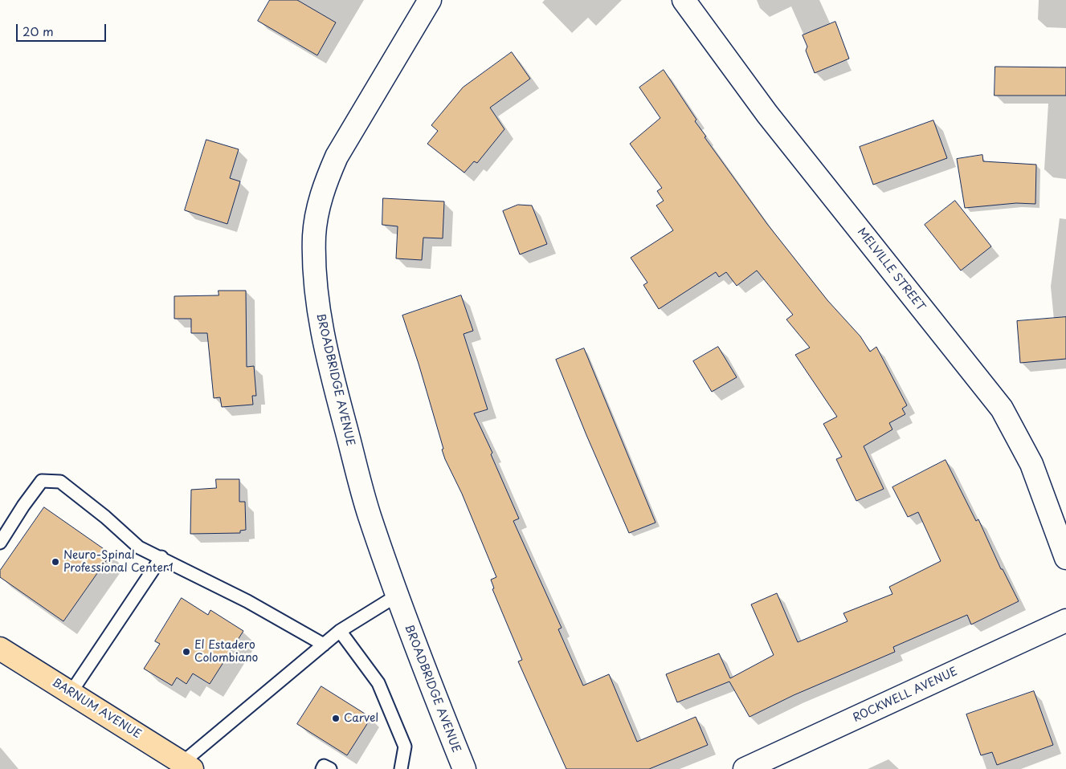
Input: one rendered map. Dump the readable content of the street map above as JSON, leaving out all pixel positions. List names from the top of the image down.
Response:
{
  "streets": {
    "main road": ["BARNUM AVENUE"],
    "street": ["MELVILLE STREET", "BROADBRIDGE AVENUE", "ROCKWELL AVENUE"]
  },
  "places": ["Neuro-Spinal Professional Center1", "El Estadero Colombiano", "Carvel"],
  "scale_bar": "20 m"
}
